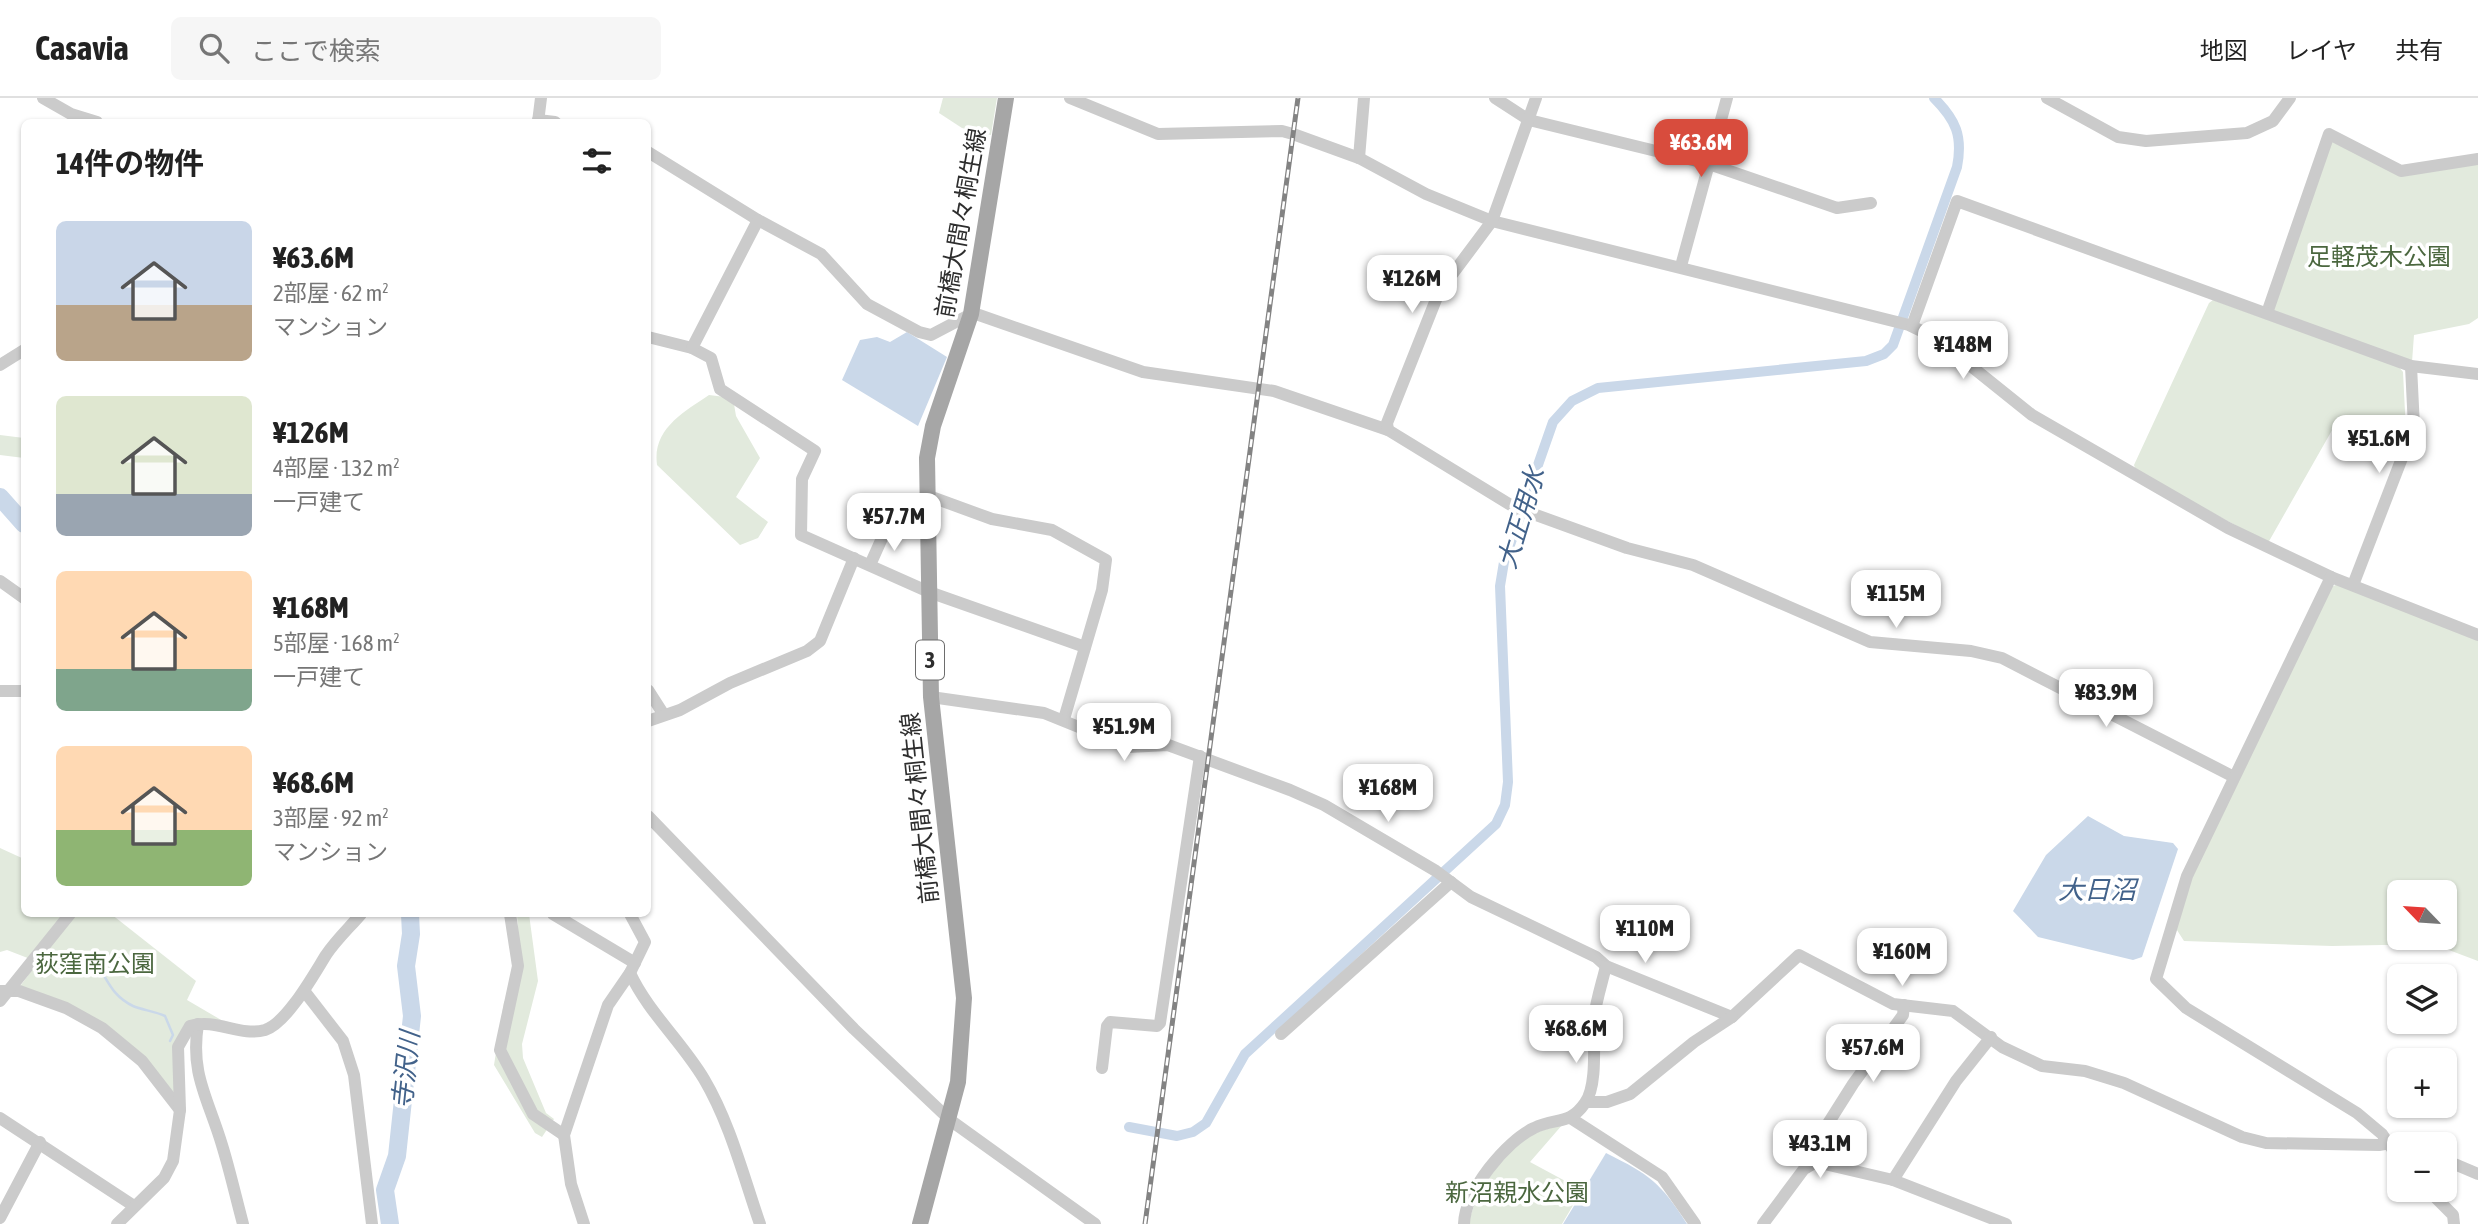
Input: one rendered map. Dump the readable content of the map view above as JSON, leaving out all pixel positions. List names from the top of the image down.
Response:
{
  "streets": {
    "main road": ["前橋大間々桐生線", "3"]
  },
  "water": ["大正用水", "大日沼", "寺沢川"],
  "parks": ["足軽茂木公園", "荻窪南公園", "新沼親水公園"],
  "north": "top left",
  "page": {
    "header": "Casavia",
    "search": "ここで検索",
    "nav": ["地図", "レイヤ", "共有"],
    "price": [
      "¥63.6M",
      "¥126M",
      "¥148M",
      "¥51.6M",
      "¥57.7M",
      "¥115M",
      "¥83.9M",
      "¥51.9M",
      "¥168M",
      "¥110M",
      "¥160M",
      "¥68.6M",
      "¥57.6M",
      "¥43.1M"
    ],
    "heading": "14件の物件",
    "list": [
      {
        "name": "¥63.6M",
        "note": "2部屋 · 62 m² · マンション"
      },
      {
        "name": "¥126M",
        "note": "4部屋 · 132 m² · 一戸建て"
      },
      {
        "name": "¥168M",
        "note": "5部屋 · 168 m² · 一戸建て"
      },
      {
        "name": "¥68.6M",
        "note": "3部屋 · 92 m² · マンション"
      }
    ],
    "map_buttons": ["+", "−"]
  }
}
